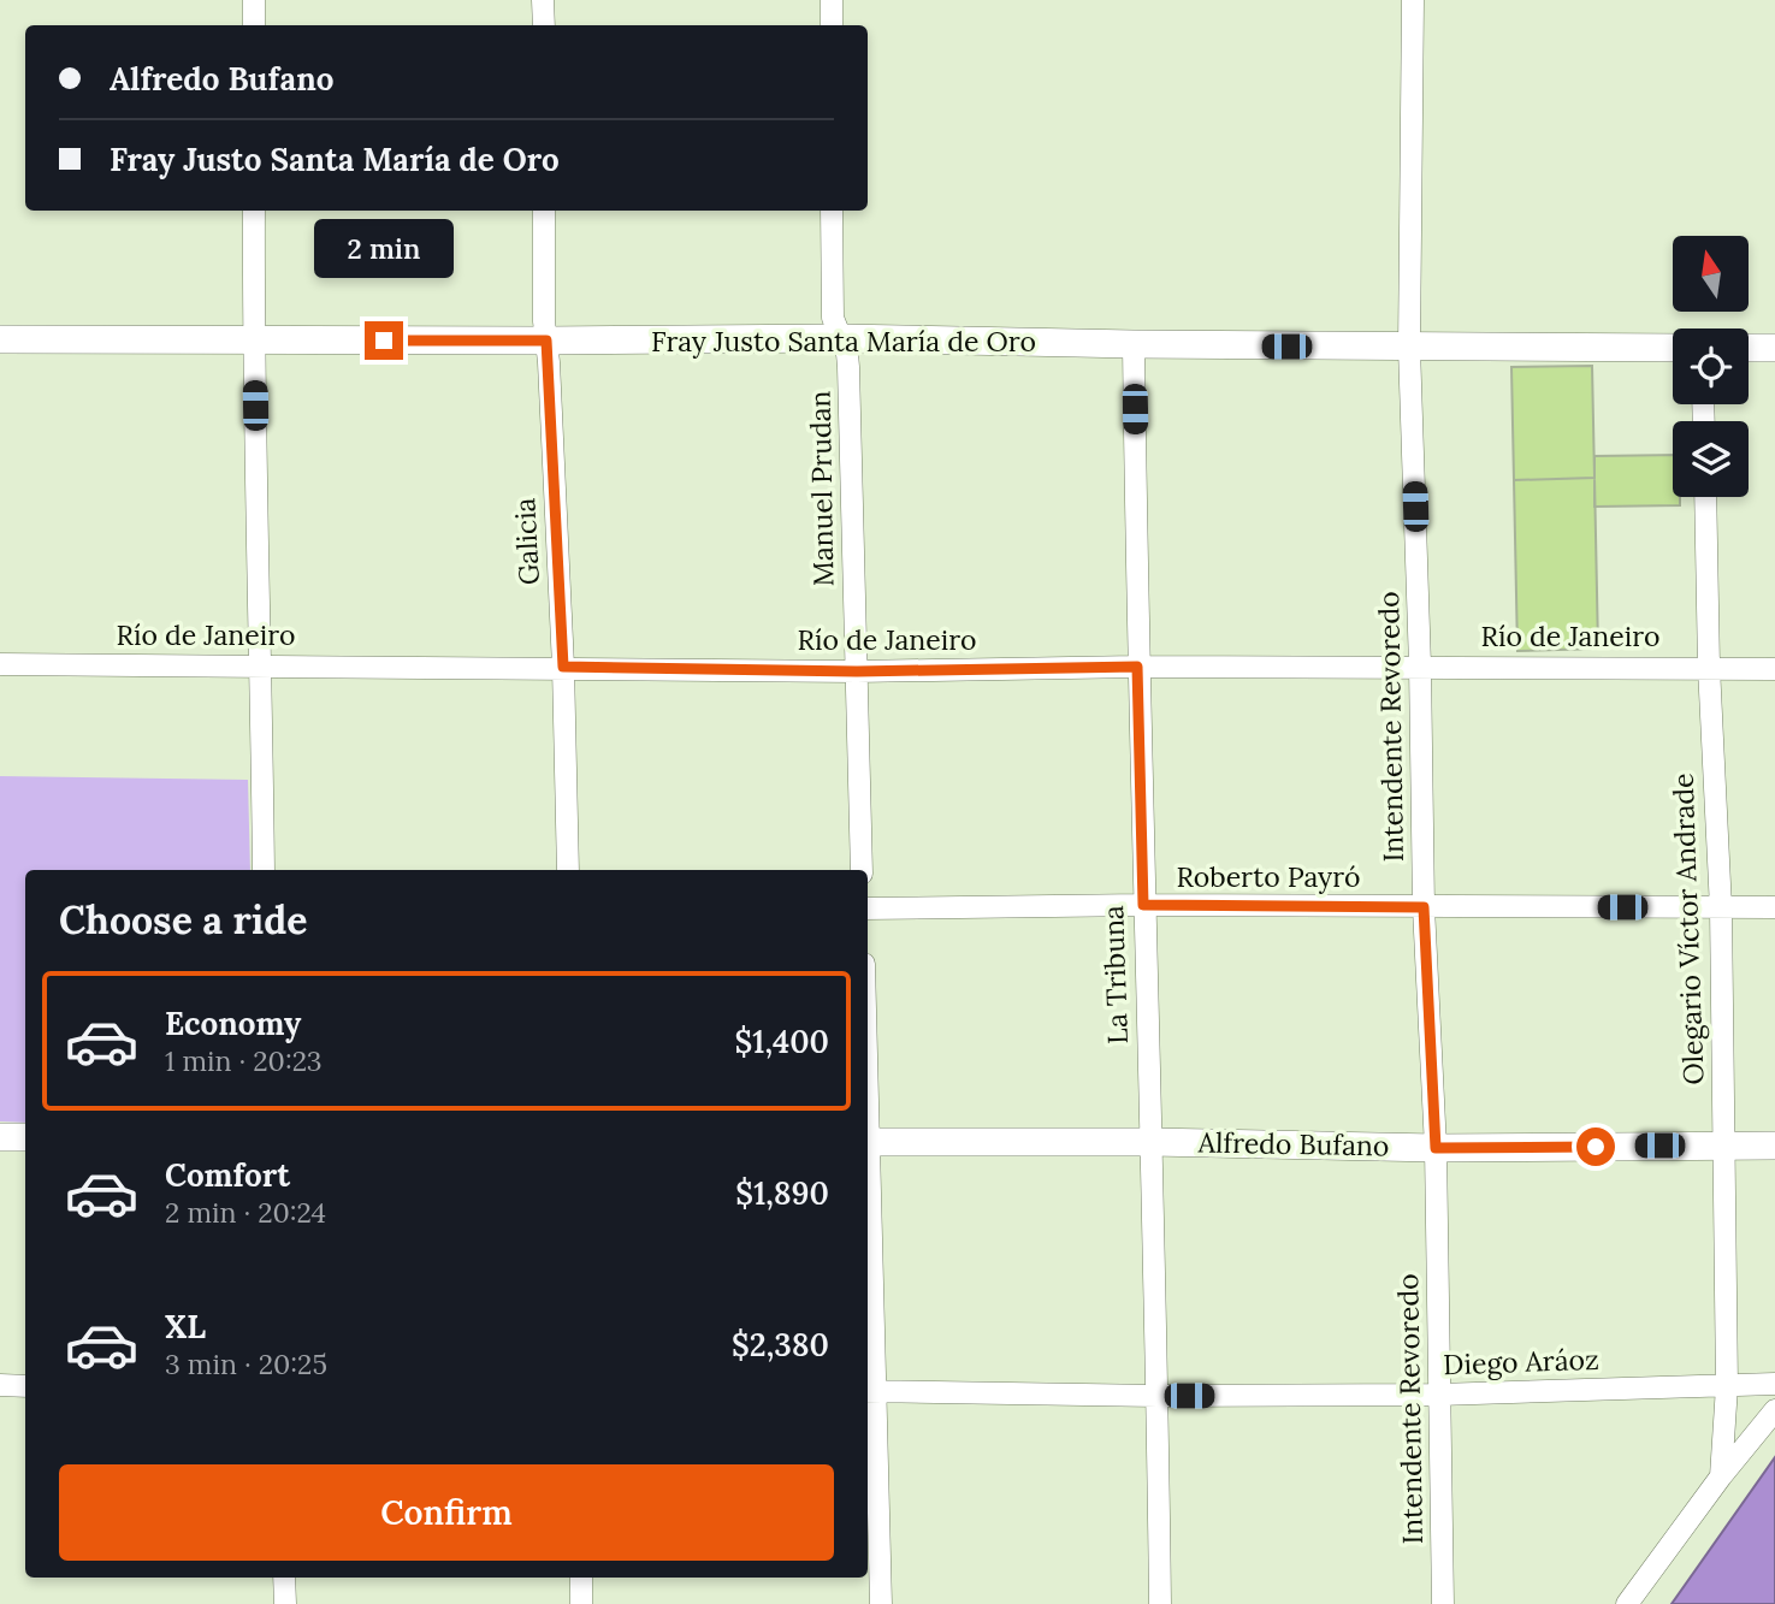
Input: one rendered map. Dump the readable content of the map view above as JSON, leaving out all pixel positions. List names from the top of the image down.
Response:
{
  "streets": {
    "street": [
      "Fray Justo Santa María de Oro",
      "Manuel Prudan",
      "Galicia",
      "Río de Janeiro",
      "Intendente Revoredo",
      "Roberto Payró",
      "Olegario Víctor Andrade",
      "La Tribuna",
      "Alfredo Bufano",
      "Diego Aráoz"
    ]
  },
  "crossings": [
    ["Fray Justo Santa María de Oro", "Manuel Prudan"],
    ["Fray Justo Santa María de Oro", "Galicia"],
    ["Fray Justo Santa María de Oro", "Intendente Revoredo"],
    ["Fray Justo Santa María de Oro", "La Tribuna"],
    ["Manuel Prudan", "Río de Janeiro"],
    ["Galicia", "Río de Janeiro"],
    ["Río de Janeiro", "Intendente Revoredo"],
    ["Río de Janeiro", "Olegario Víctor Andrade"],
    ["Río de Janeiro", "La Tribuna"],
    ["Intendente Revoredo", "Roberto Payró"],
    ["Intendente Revoredo", "Alfredo Bufano"],
    ["Intendente Revoredo", "Diego Aráoz"],
    ["Roberto Payró", "Olegario Víctor Andrade"],
    ["Roberto Payró", "La Tribuna"],
    ["Olegario Víctor Andrade", "Alfredo Bufano"],
    ["Olegario Víctor Andrade", "Diego Aráoz"],
    ["La Tribuna", "Alfredo Bufano"],
    ["La Tribuna", "Diego Aráoz"]
  ],
  "north": "top",
  "page": {
    "banner": ["Alfredo Bufano", "Fray Justo Santa María de Oro"],
    "bubble": "2 min",
    "heading": "Choose a ride",
    "list": [
      {
        "name": "Economy",
        "note": "1 min · 20:23",
        "value": "$1,400"
      },
      {
        "name": "Comfort",
        "note": "2 min · 20:24",
        "value": "$1,890"
      },
      {
        "name": "XL",
        "note": "3 min · 20:25",
        "value": "$2,380"
      }
    ],
    "buttons": "Confirm"
  }
}
